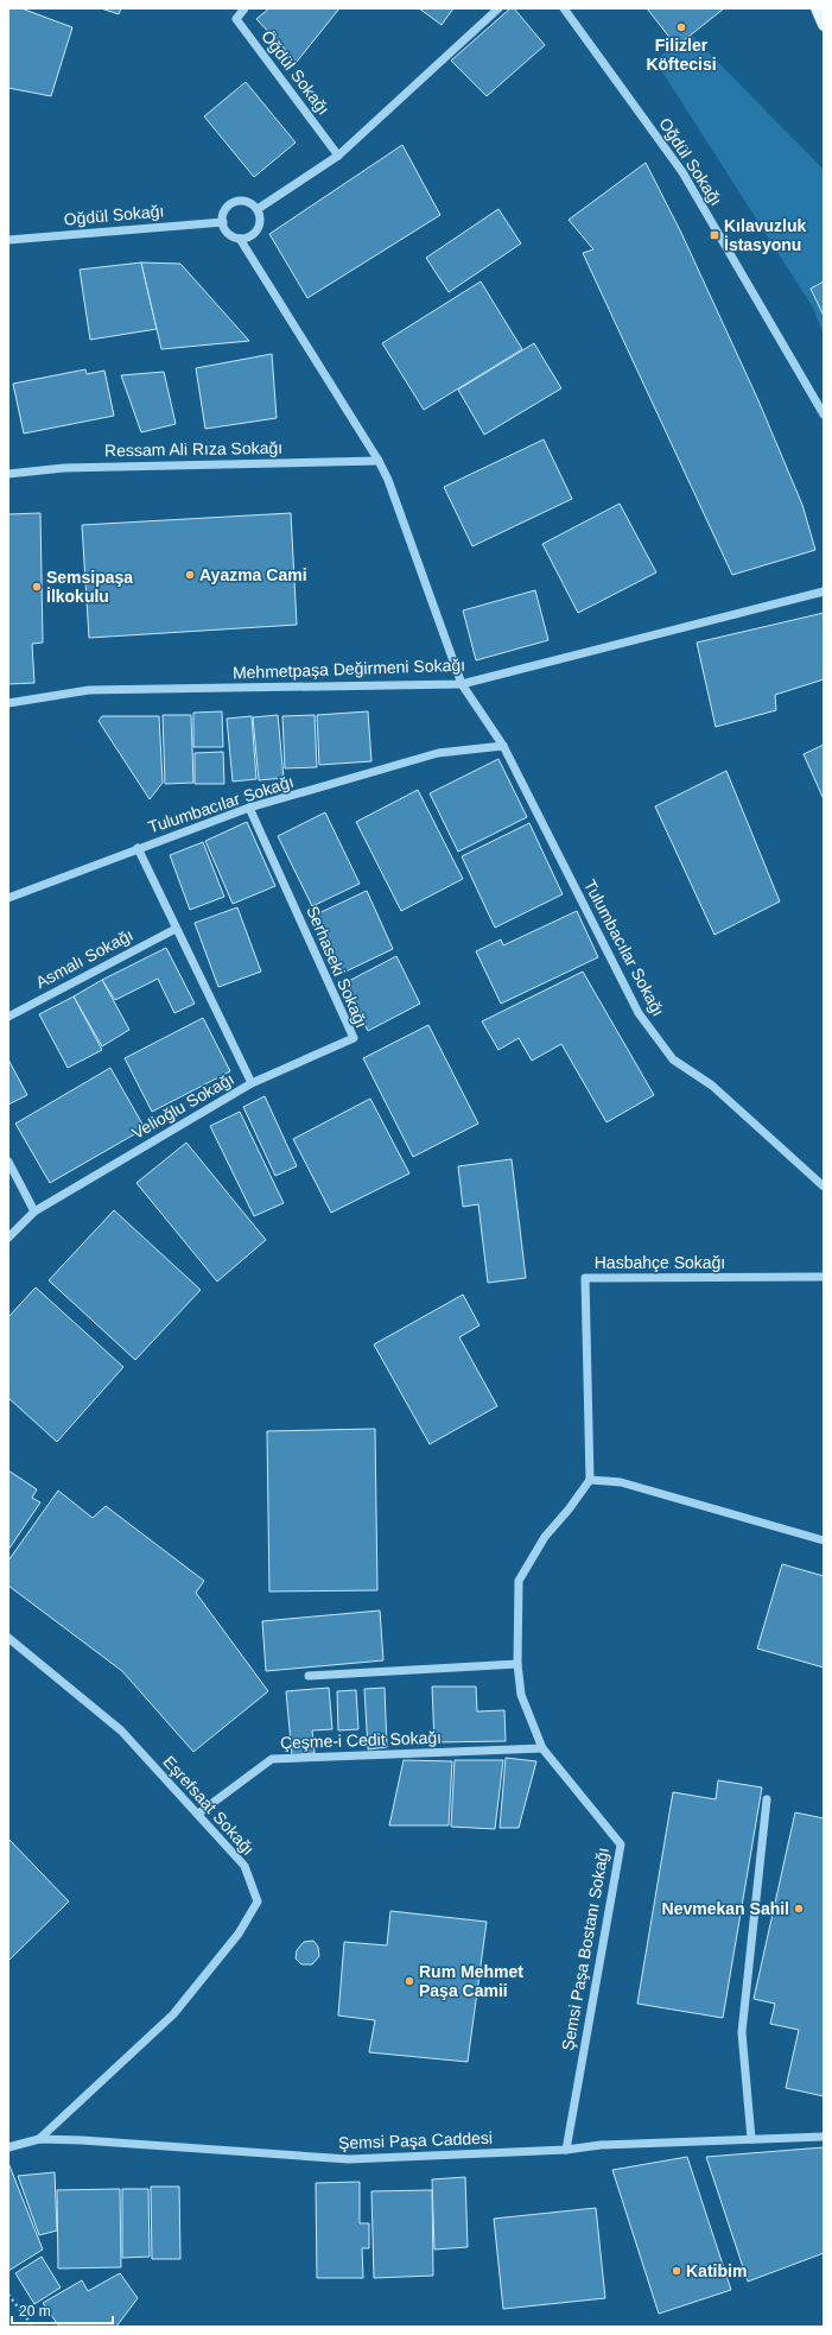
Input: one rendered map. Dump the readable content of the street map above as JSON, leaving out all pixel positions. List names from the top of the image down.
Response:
{
  "streets": {
    "street": [
      "Öğdül Sokağı",
      "Oğdül Sokağı",
      "Ressam Ali Rıza Sokağı",
      "Mehmetpaşa Değirmeni Sokağı",
      "Tulumbacılar Sokağı",
      "Asmalı Sokağı",
      "Serhaseki Sokağı",
      "Velioğlu Sokağı",
      "Hasbahçe Sokağı",
      "Çeşme-i Cedit Sokağı",
      "Eşrefsaat Sokağı",
      "Şemsi Paşa Bostanı Sokağı",
      "Şemsi Paşa Caddesi"
    ]
  },
  "crossings": [
    ["Mehmetpaşa Değirmeni Sokağı", "Tulumbacılar Sokağı"],
    ["Tulumbacılar Sokağı", "Serhaseki Sokağı"],
    ["Tulumbacılar Sokağı", "Velioğlu Sokağı"],
    ["Asmalı Sokağı", "Velioğlu Sokağı"],
    ["Serhaseki Sokağı", "Velioğlu Sokağı"],
    ["Hasbahçe Sokağı", "Şemsi Paşa Bostanı Sokağı"],
    ["Çeşme-i Cedit Sokağı", "Eşrefsaat Sokağı"],
    ["Çeşme-i Cedit Sokağı", "Şemsi Paşa Bostanı Sokağı"],
    ["Eşrefsaat Sokağı", "Şemsi Paşa Caddesi"],
    ["Şemsi Paşa Bostanı Sokağı", "Şemsi Paşa Caddesi"]
  ],
  "places": {
    "other": [
      "Filizler Köftecisi",
      "Ayazma Cami",
      "Semsipaşa İlkokulu",
      "Nevmekan Sahil",
      "Rum Mehmet Paşa Camii",
      "Katibim"
    ],
    "transit": ["Kılavuzluk İstasyonu"]
  },
  "scale_bar": "20 m"
}
